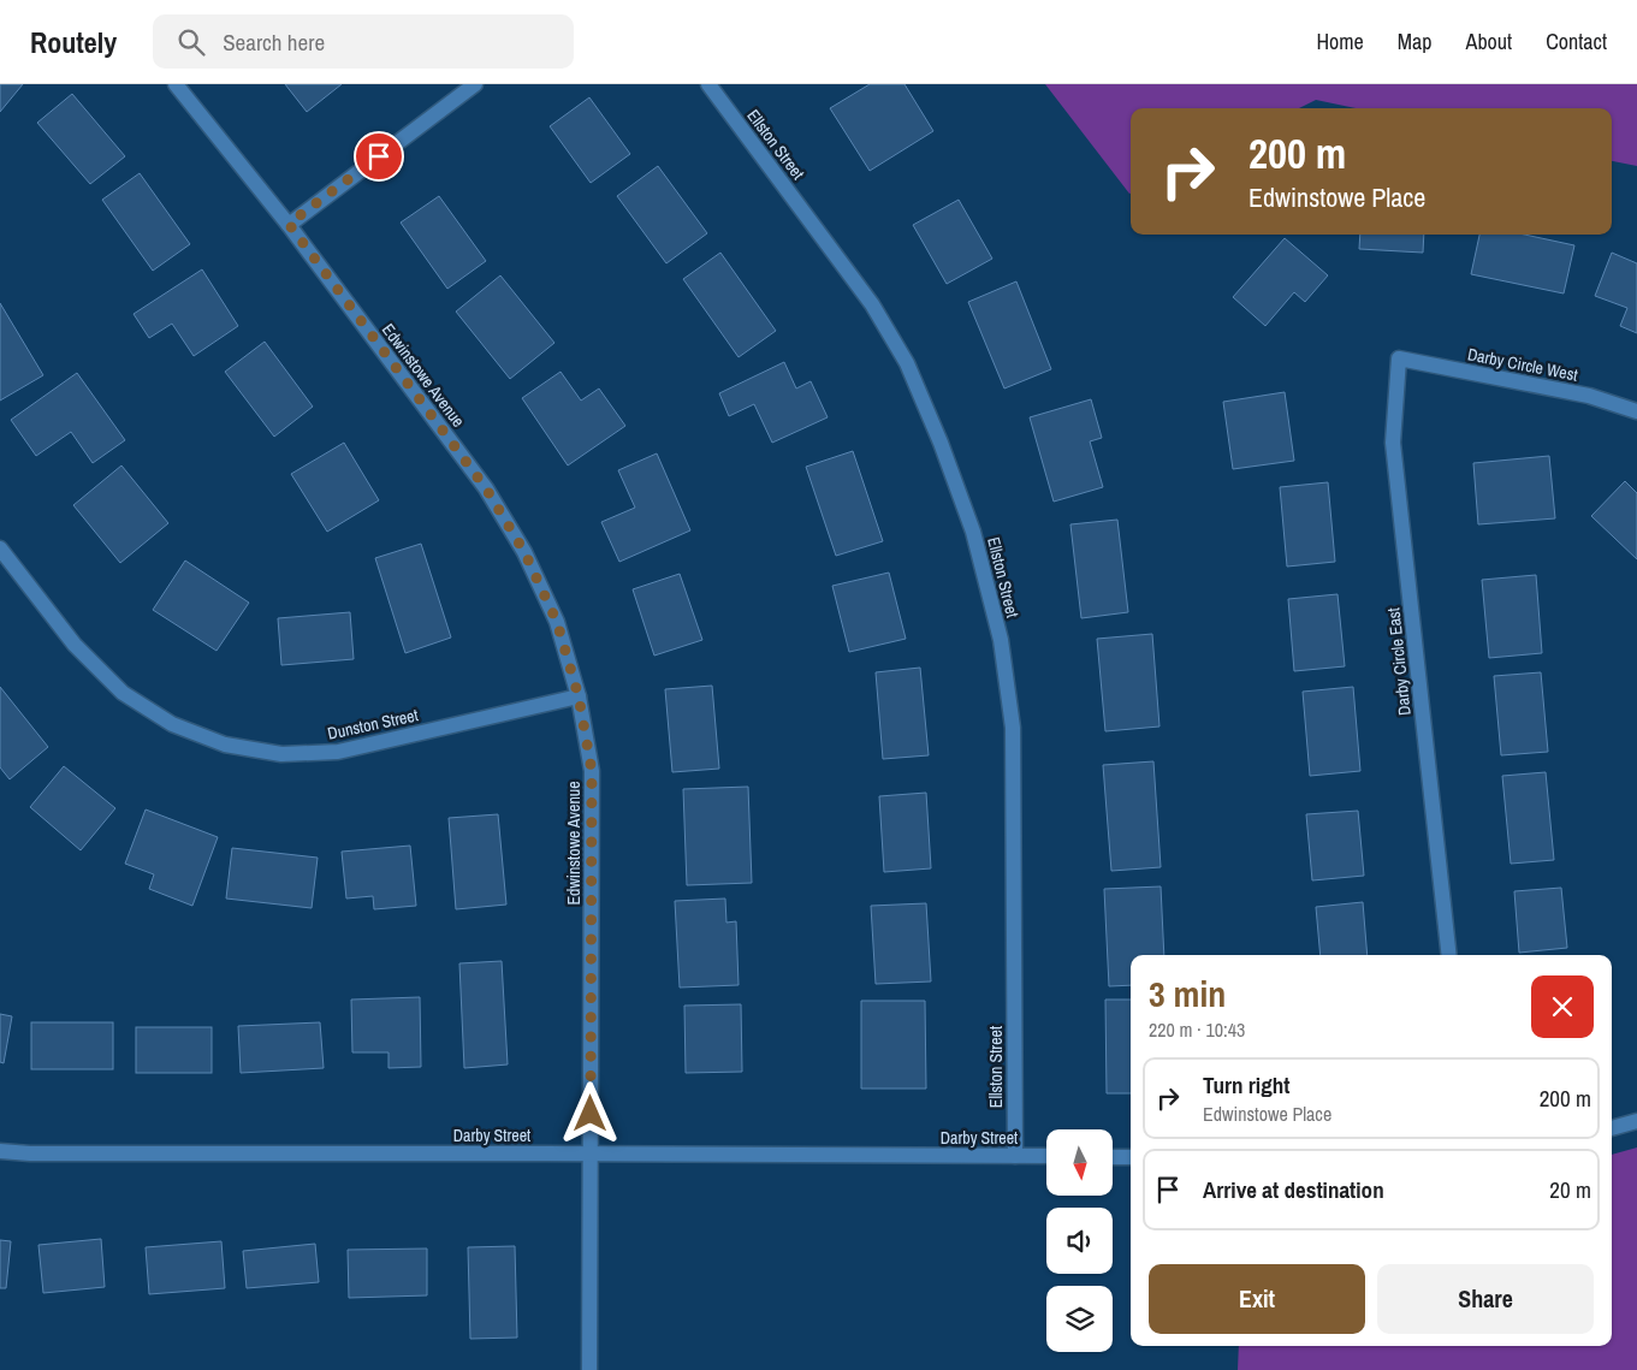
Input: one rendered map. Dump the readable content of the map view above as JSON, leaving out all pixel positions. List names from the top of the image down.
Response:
{
  "streets": {
    "street": [
      "Ellston Street",
      "Darby Circle West",
      "Edwinstowe Avenue",
      "Darby Circle East",
      "Dunston Street",
      "Darby Street"
    ]
  },
  "crossings": [
    ["Ellston Street", "Darby Street"],
    ["Darby Circle West", "Darby Circle East"],
    ["Edwinstowe Avenue", "Dunston Street"],
    ["Edwinstowe Avenue", "Darby Street"]
  ],
  "north": "bottom",
  "page": {
    "header": "Routely",
    "search": "Search here",
    "nav": [
      "Home",
      "Map",
      "About",
      "Contact"
    ],
    "turn": ["200 m", "Edwinstowe Place"],
    "heading": ["3 min", "220 m · 10:43"],
    "list": [
      {
        "name": "Turn right",
        "note": "Edwinstowe Place",
        "value": "200 m"
      },
      {
        "name": "Arrive at destination",
        "value": "20 m"
      }
    ],
    "buttons": ["Exit", "Share"]
  }
}
